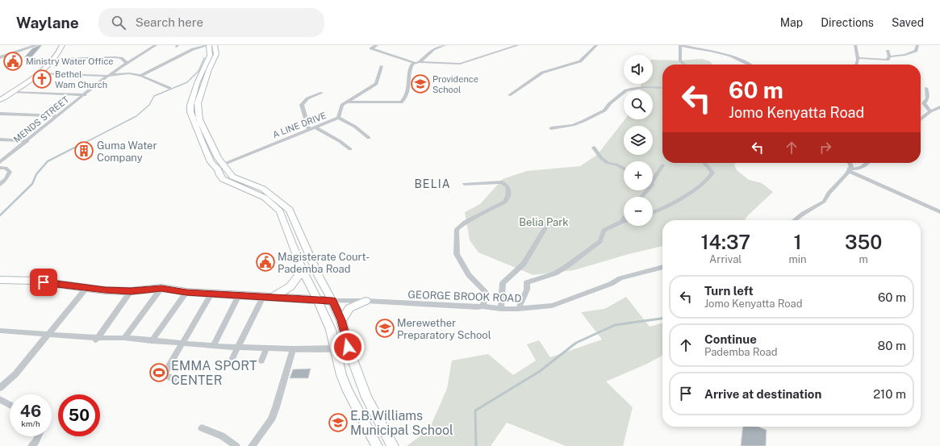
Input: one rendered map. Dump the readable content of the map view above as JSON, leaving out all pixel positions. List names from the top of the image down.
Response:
{
  "streets": {
    "street": ["MENDS STREET", "A LINE DRIVE", "GEORGE BROOK ROAD"]
  },
  "districts": ["BELIA"],
  "parks": ["Belia Park"],
  "places": {
    "public building": ["Ministry Water Office", "Magisterate Court- Pademba Road"],
    "church": ["Bethel Wam Church"],
    "school or university": ["Providence School", "Merewether Preparatory School", "E.B.Williams Municipal School"],
    "building": ["Guma Water Company"],
    "sports": ["EMMA SPORT CENTER"]
  },
  "page": {
    "header": "Waylane",
    "search": "Search here",
    "nav": ["Map", "Directions", "Saved"],
    "map_buttons": ["+", "−"],
    "turn": ["60 m", "Jomo Kenyatta Road"],
    "eta": [
      "14:37",
      "Arrival",
      "1",
      "min",
      "350",
      "m"
    ],
    "list": [
      {
        "name": "Turn left",
        "note": "Jomo Kenyatta Road",
        "value": "60 m"
      },
      {
        "name": "Continue",
        "note": "Pademba Road",
        "value": "80 m"
      },
      {
        "name": "Arrive at destination",
        "value": "210 m"
      }
    ],
    "speed": "46 km/h",
    "limit": "50"
  }
}
